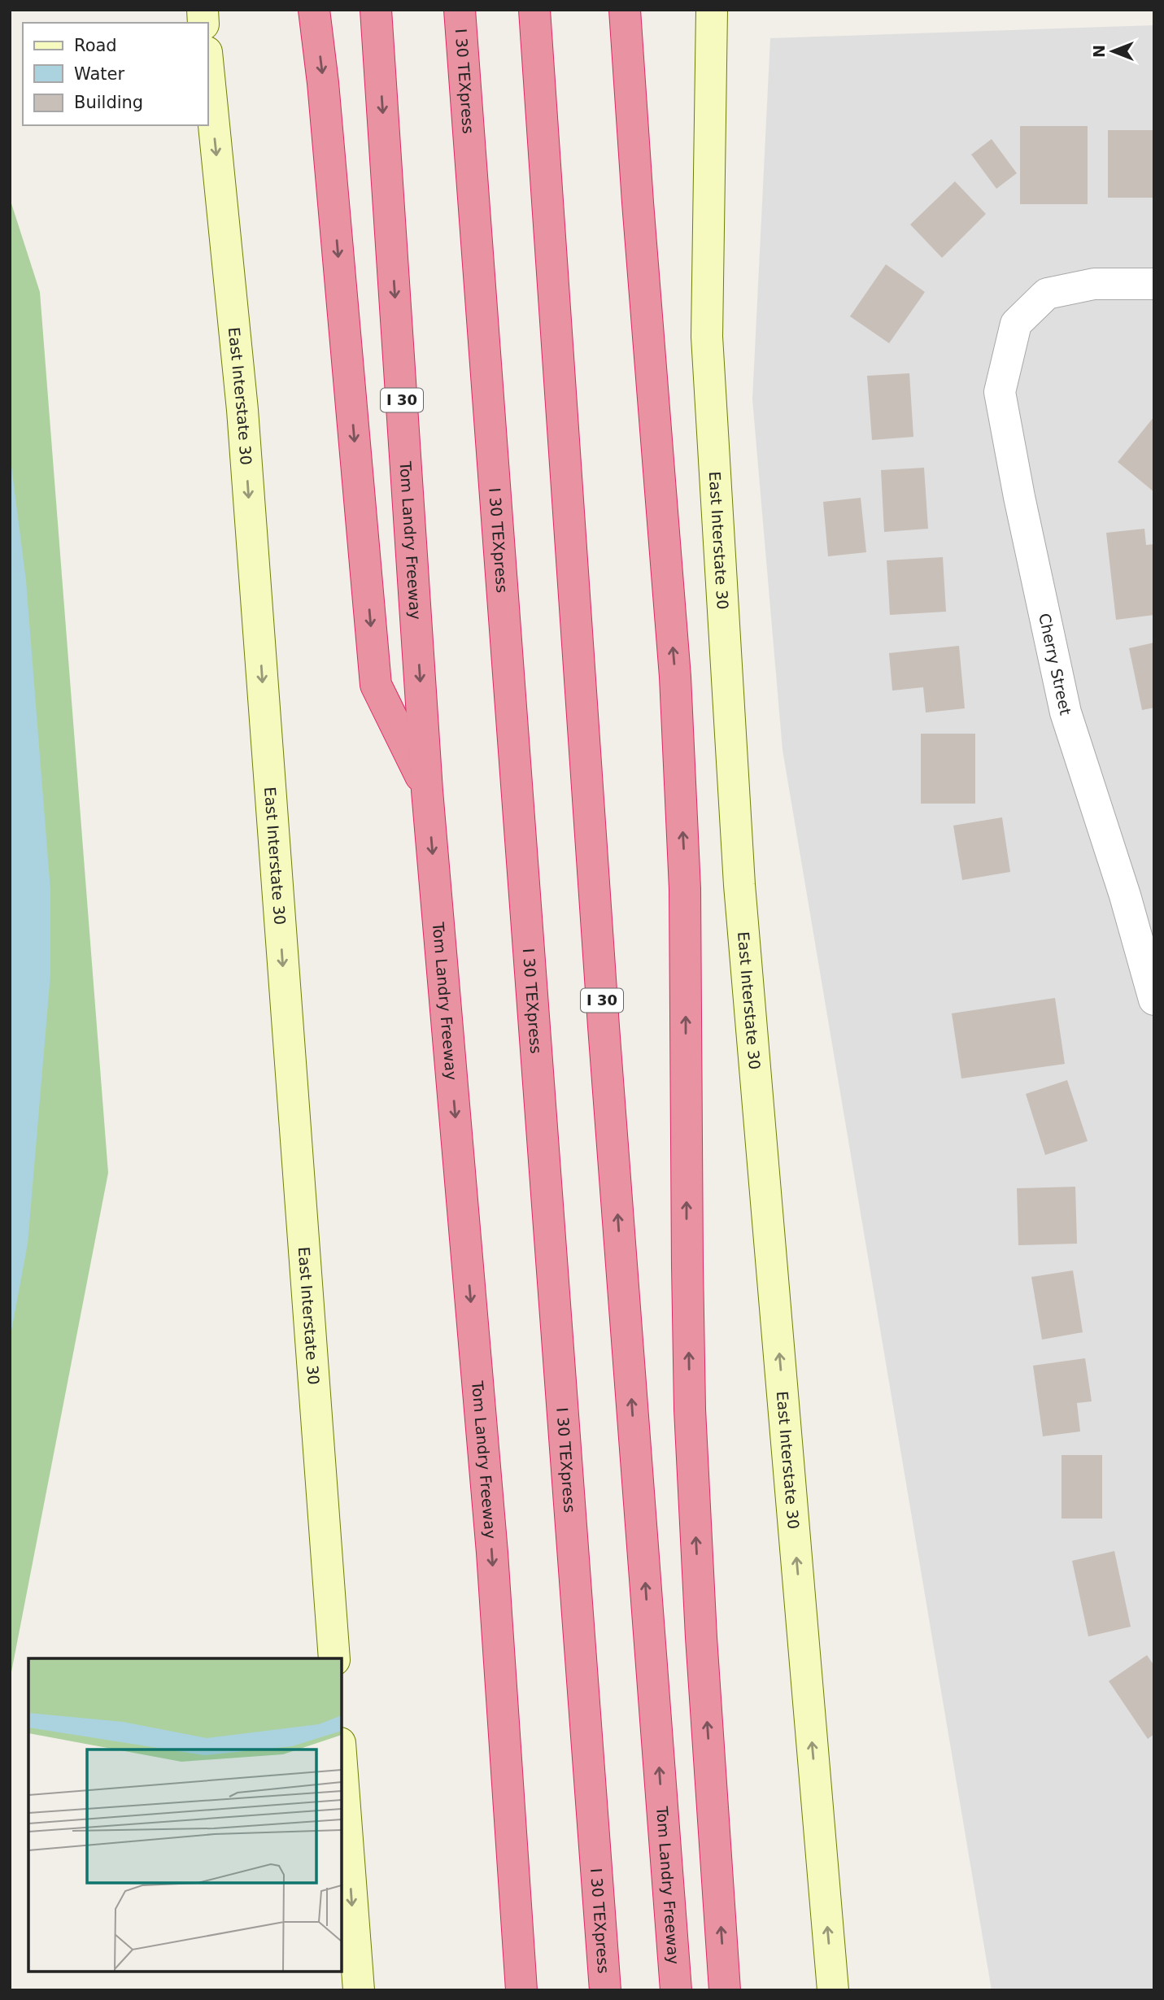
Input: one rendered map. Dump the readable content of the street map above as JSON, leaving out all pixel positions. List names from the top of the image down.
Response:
{
  "streets": {
    "highway": ["I 30 TEXpress", "I 30", "Tom Landry Freeway"],
    "main road": ["East Interstate 30"],
    "street": ["Cherry Street"]
  },
  "legend": ["Road", "Water", "Building"],
  "north": "left"
}
